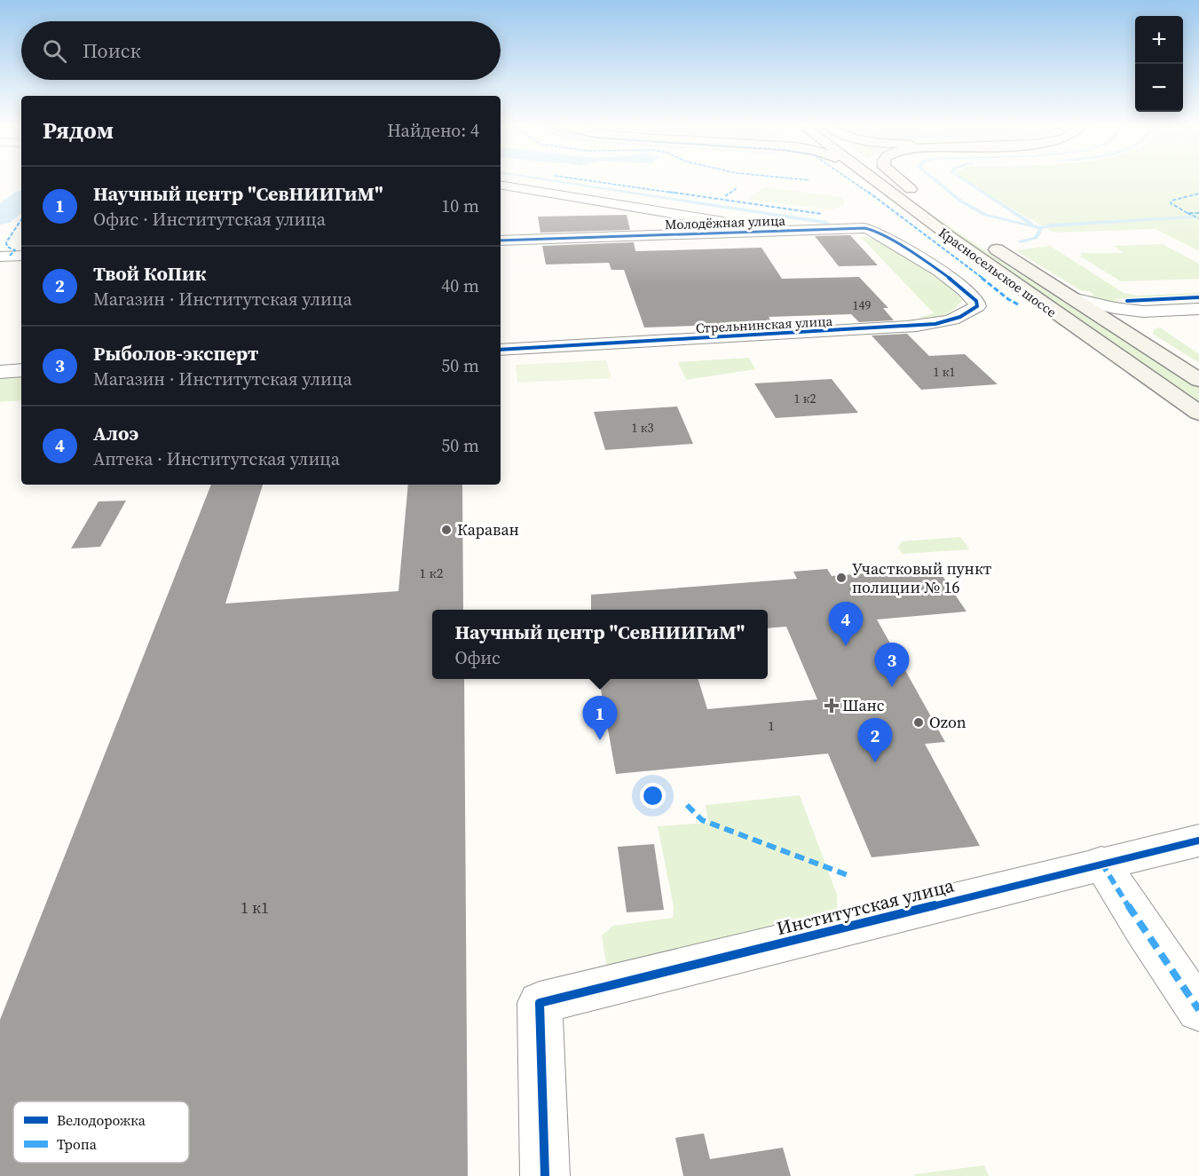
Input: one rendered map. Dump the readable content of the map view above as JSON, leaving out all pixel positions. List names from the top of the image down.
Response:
{
  "streets": {
    "main road": ["Красносельское шоссе"],
    "street": ["Молодёжная улица", "Стрельнинская улица", "Институтская улица"]
  },
  "crossings": [
    ["Молодёжная улица", "Стрельнинская улица"]
  ],
  "places": {
    "other": ["Караван", "Участковый пункт полиции № 16", "Ozon"],
    "health": ["Шанс"]
  },
  "house_numbers": [
    "149",
    "1 к1",
    "1 к2",
    "1 к3",
    "1 к2",
    "1",
    "1 к1"
  ],
  "legend": ["Велодорожка", "Тропа"],
  "page": {
    "map_buttons": ["+", "−"],
    "search": "Поиск",
    "heading": ["Рядом", "Найдено: 4"],
    "list": [
      {
        "mark": "1",
        "name": "Научный центр \"СевНИИГиМ\"",
        "note": "Офис · Институтская улица",
        "value": "10 m"
      },
      {
        "mark": "2",
        "name": "Твой КоПик",
        "note": "Магазин · Институтская улица",
        "value": "40 m"
      },
      {
        "mark": "3",
        "name": "Рыболов-эксперт",
        "note": "Магазин · Институтская улица",
        "value": "50 m"
      },
      {
        "mark": "4",
        "name": "Алоэ",
        "note": "Аптека · Институтская улица",
        "value": "50 m"
      }
    ],
    "pins": [
      "4",
      "3",
      "1",
      "2"
    ],
    "popup": ["Научный центр \"СевНИИГиМ\"", "Офис"]
  }
}
